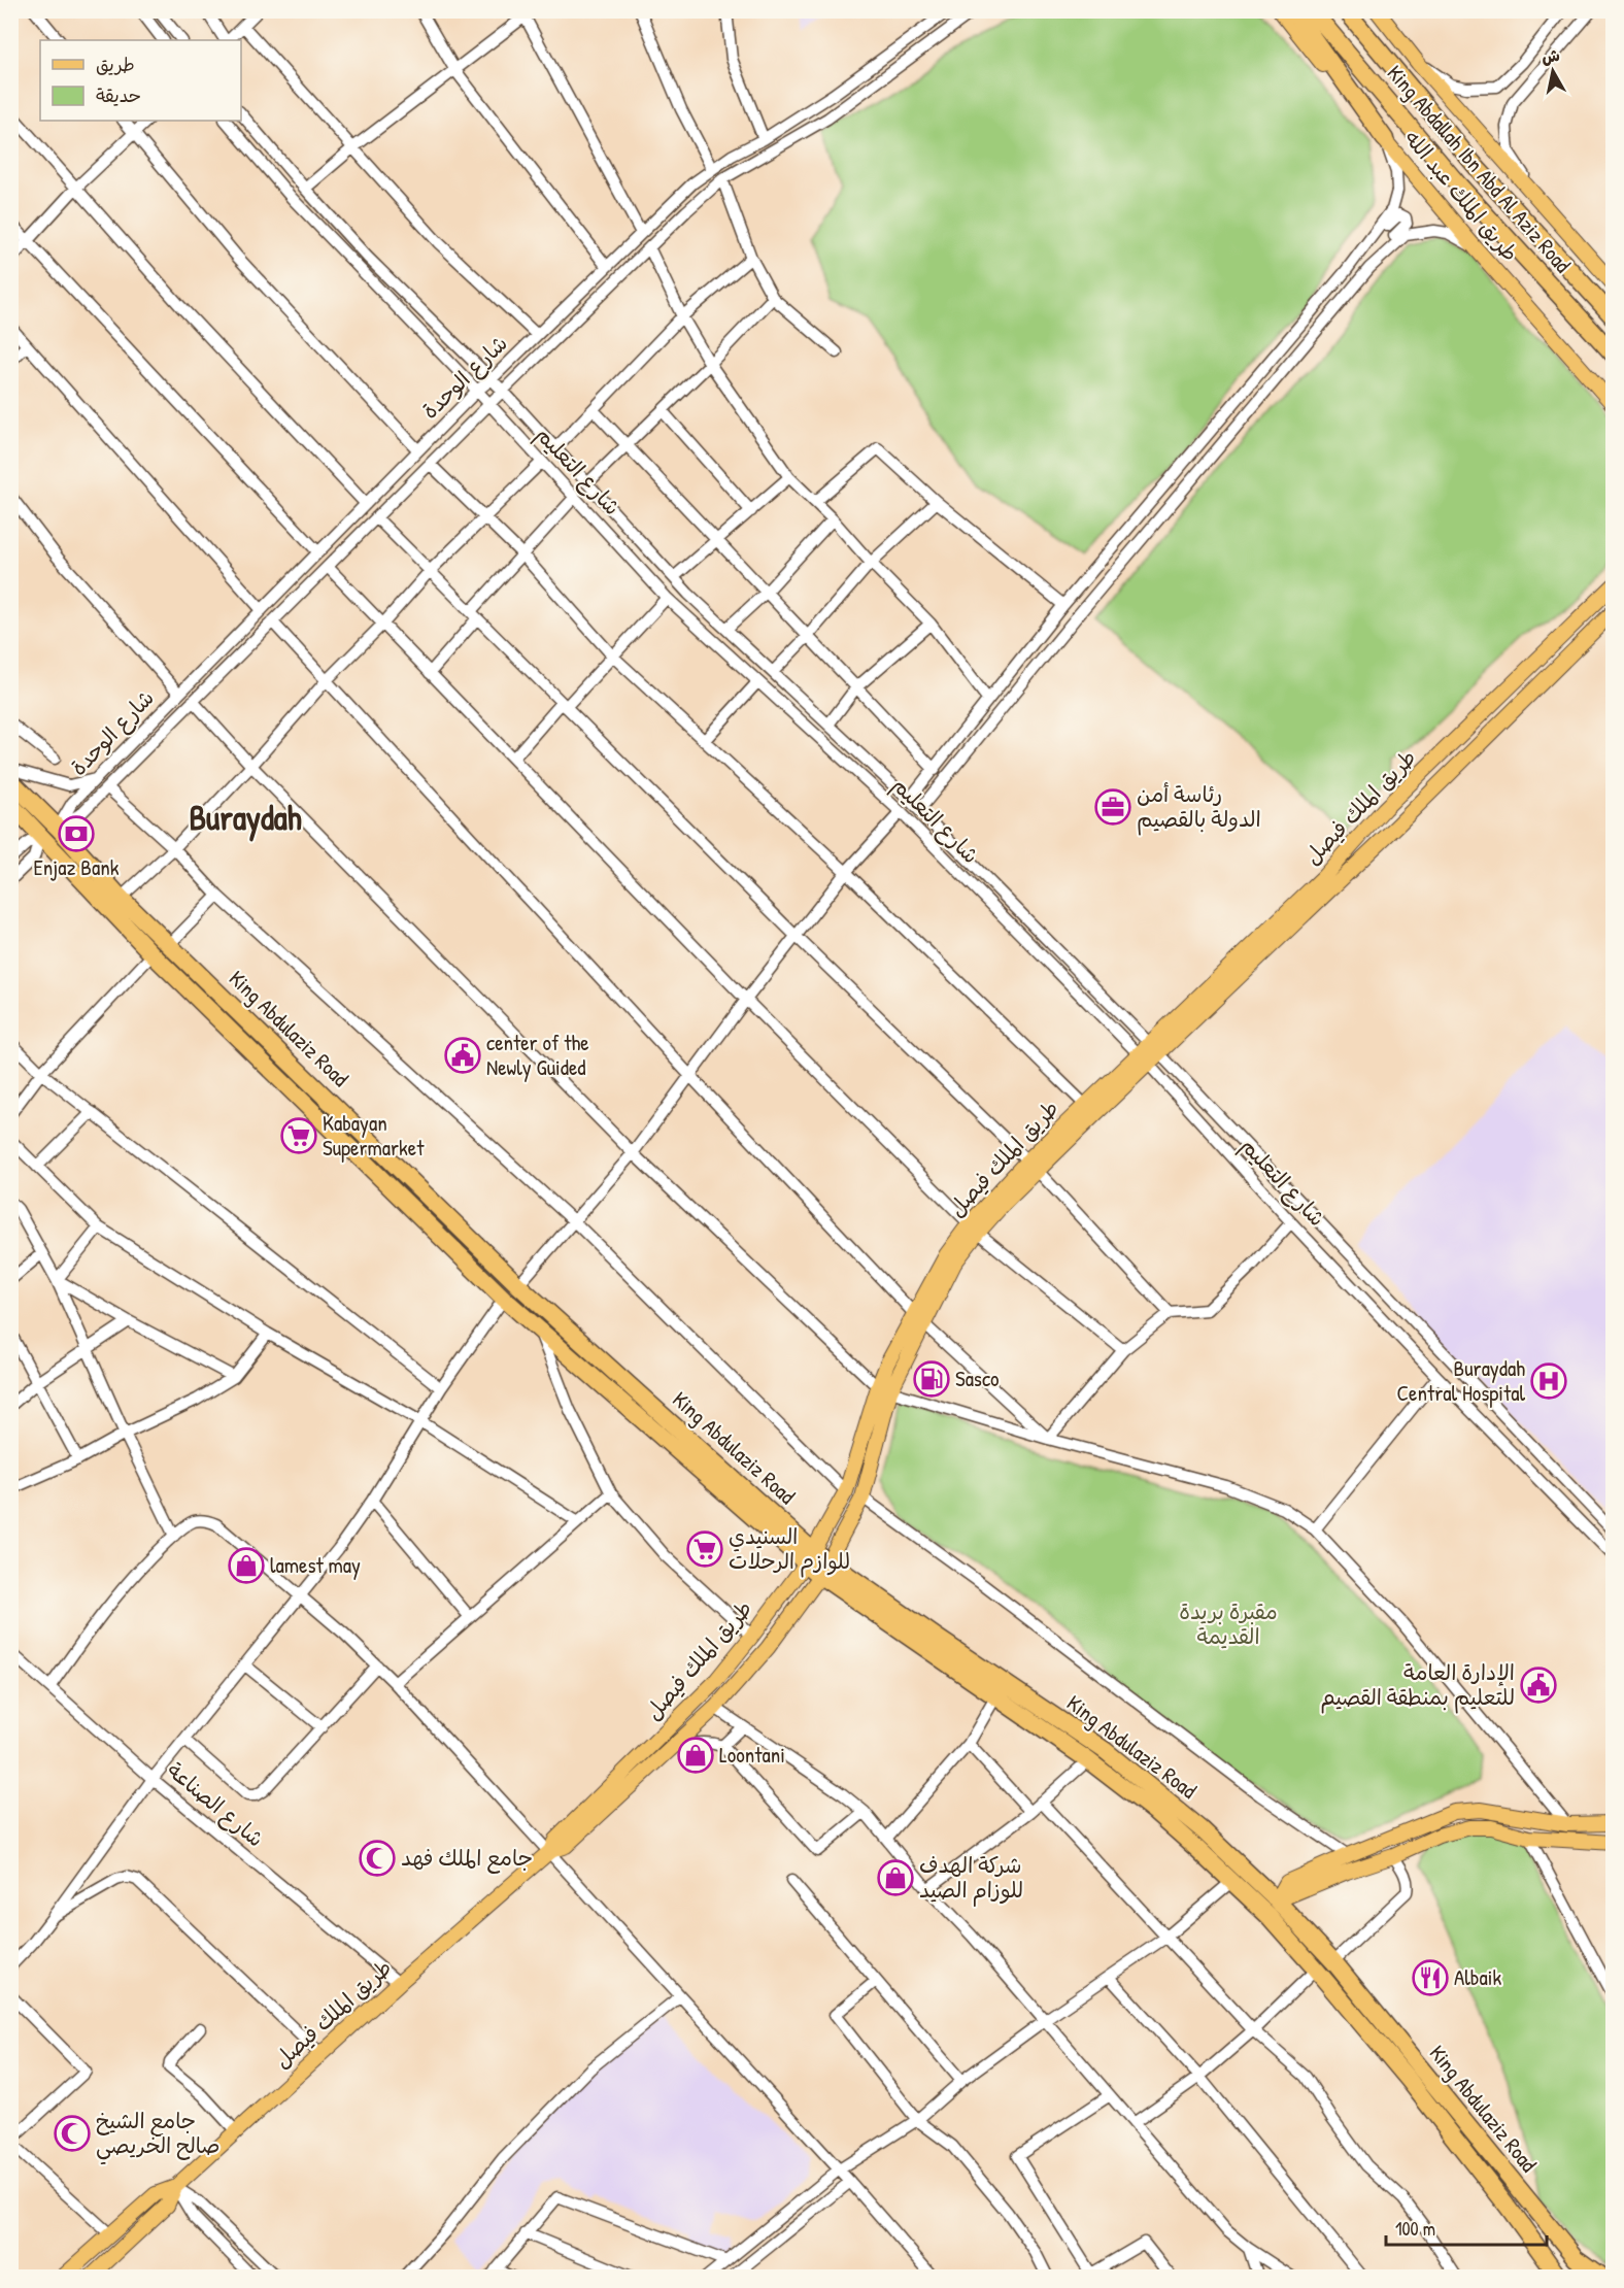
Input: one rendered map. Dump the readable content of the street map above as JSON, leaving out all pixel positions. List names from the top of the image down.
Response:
{
  "streets": {
    "highway": ["King Abdallah Ibn Abd Al Aziz Road", "King Abdulaziz Road"],
    "main road": ["طريق الملك عبد الله", "طريق الملك فيصل"],
    "street": ["شارع الوحدة", "شارع التعليم", "شارع الصناعة"]
  },
  "crossings": [
    ["شارع الوحدة", "شارع التعليم"],
    ["شارع الوحدة", "King Abdulaziz Road"],
    ["شارع التعليم", "طريق الملك فيصل"],
    ["طريق الملك فيصل", "King Abdulaziz Road"],
    ["طريق الملك فيصل", "شارع الصناعة"]
  ],
  "districts": ["Buraydah"],
  "parks": ["مقبرة بريدة القديمة"],
  "places": {
    "office": ["رئاسة أمن الدولة بالقصيم"],
    "bank": ["Enjaz Bank"],
    "public building": ["center of the Newly Guided", "الإدارة العامة للتعليم بمنطقة القصيم"],
    "supermarket": ["Kabayan Supermarket", "السنيدي للوازم الرحلات"],
    "fuel station": ["Sasco"],
    "hospital": ["Buraydah Central Hospital"],
    "shop": ["lamest may", "Loontani", "شركة الهدف للوزام الصيد"],
    "mosque": ["جامع الملك فهد", "جامع الشيخ صالح الخريصي"],
    "restaurant": ["Albaik"]
  },
  "legend": ["طريق", "حديقة"],
  "scale_bar": "100 m",
  "north": "top"
}
